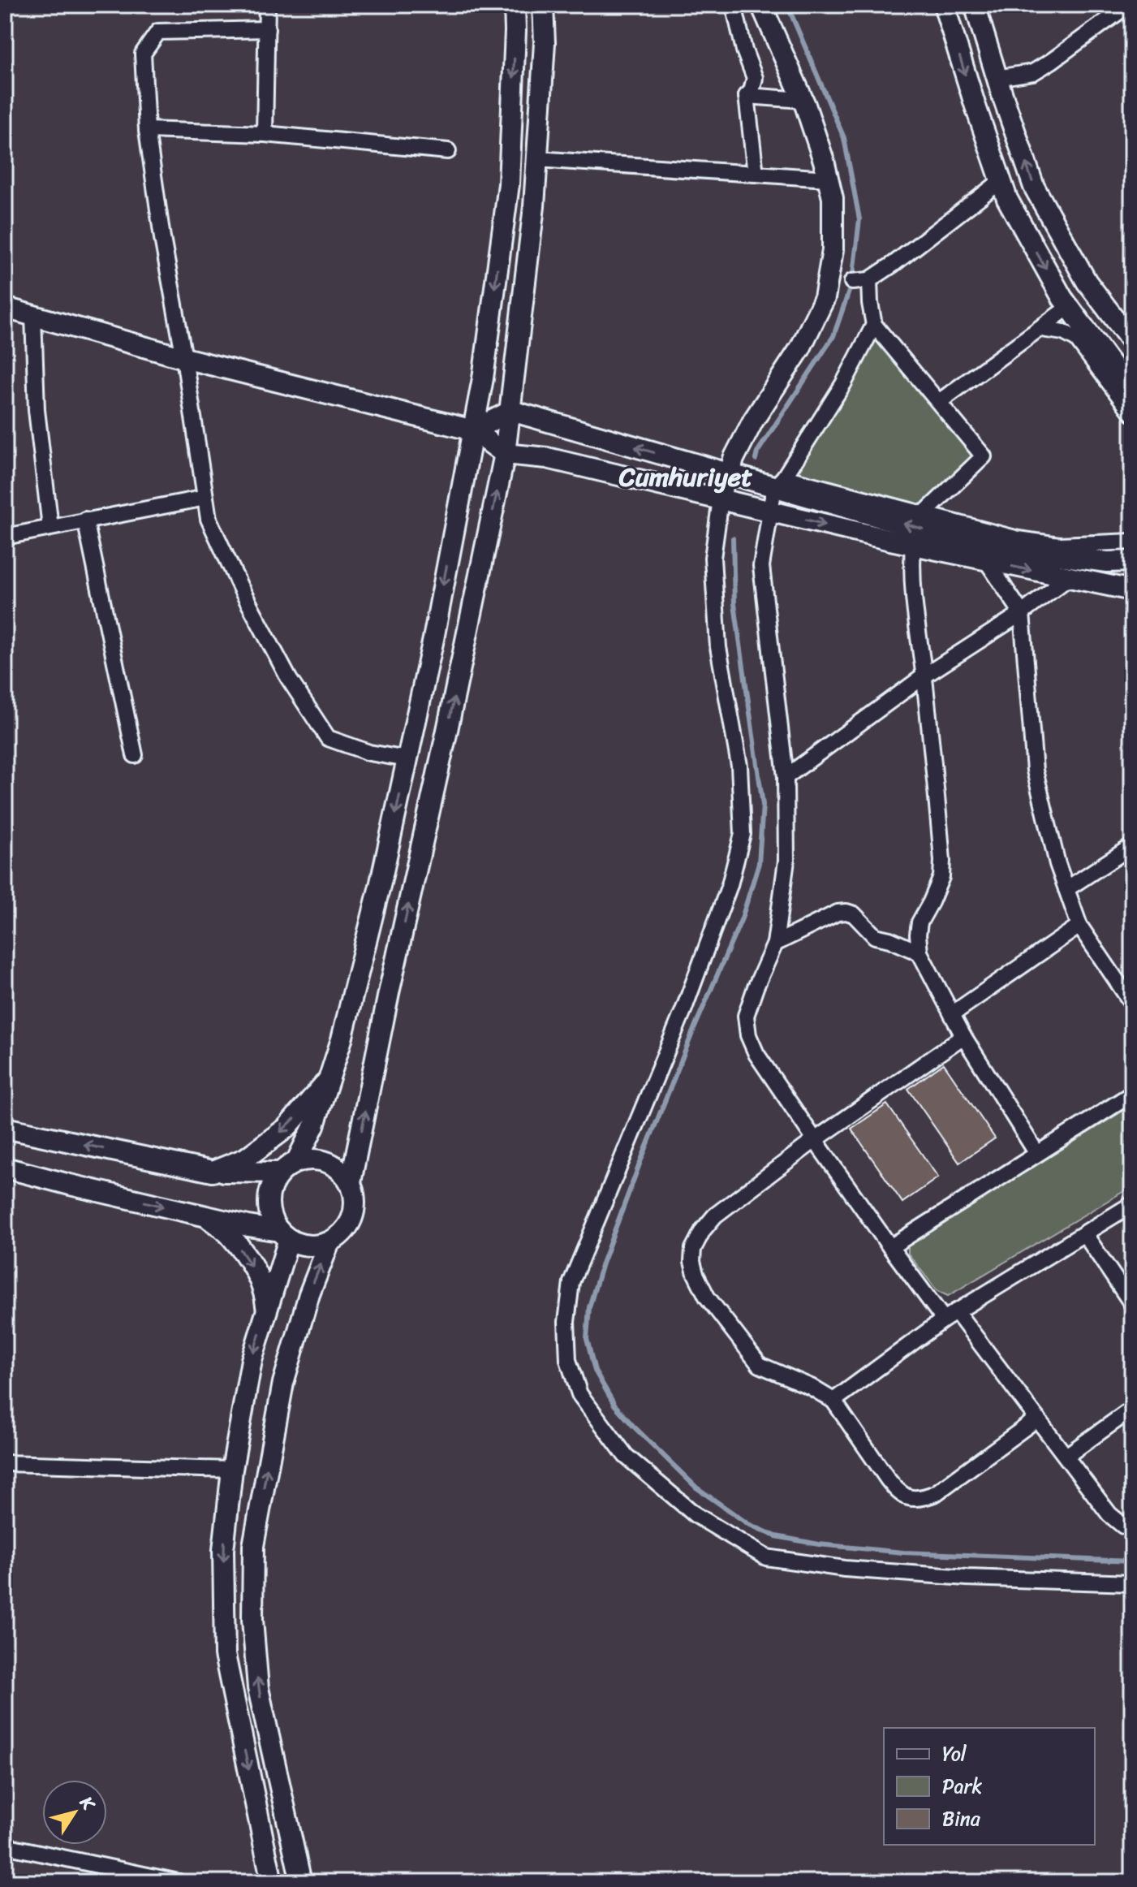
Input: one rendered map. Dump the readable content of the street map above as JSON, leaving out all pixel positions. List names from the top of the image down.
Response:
{
  "districts": ["Cumhuriyet"],
  "legend": ["Yol", "Park", "Bina"],
  "north": "top right"
}
